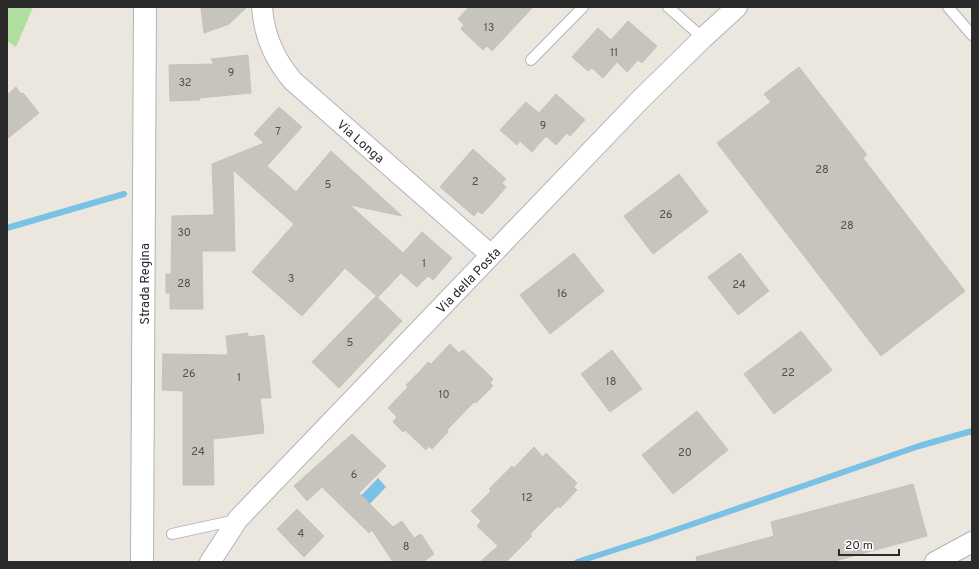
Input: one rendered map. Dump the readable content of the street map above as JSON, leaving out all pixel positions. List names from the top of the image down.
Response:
{
  "streets": {
    "main road": ["Strada Regina"],
    "street": ["Via Longa", "Via della Posta"]
  },
  "crossings": [
    ["Via Longa", "Via della Posta"]
  ],
  "house_numbers": [
    "13",
    "11",
    "9",
    "32",
    "9",
    "7",
    "28",
    "2",
    "5",
    "26",
    "28",
    "30",
    "1",
    "3",
    "28",
    "24",
    "16",
    "5",
    "22",
    "26",
    "1",
    "18",
    "10",
    "24",
    "20",
    "6",
    "12",
    "4",
    "8"
  ],
  "scale_bar": "20 m"
}
